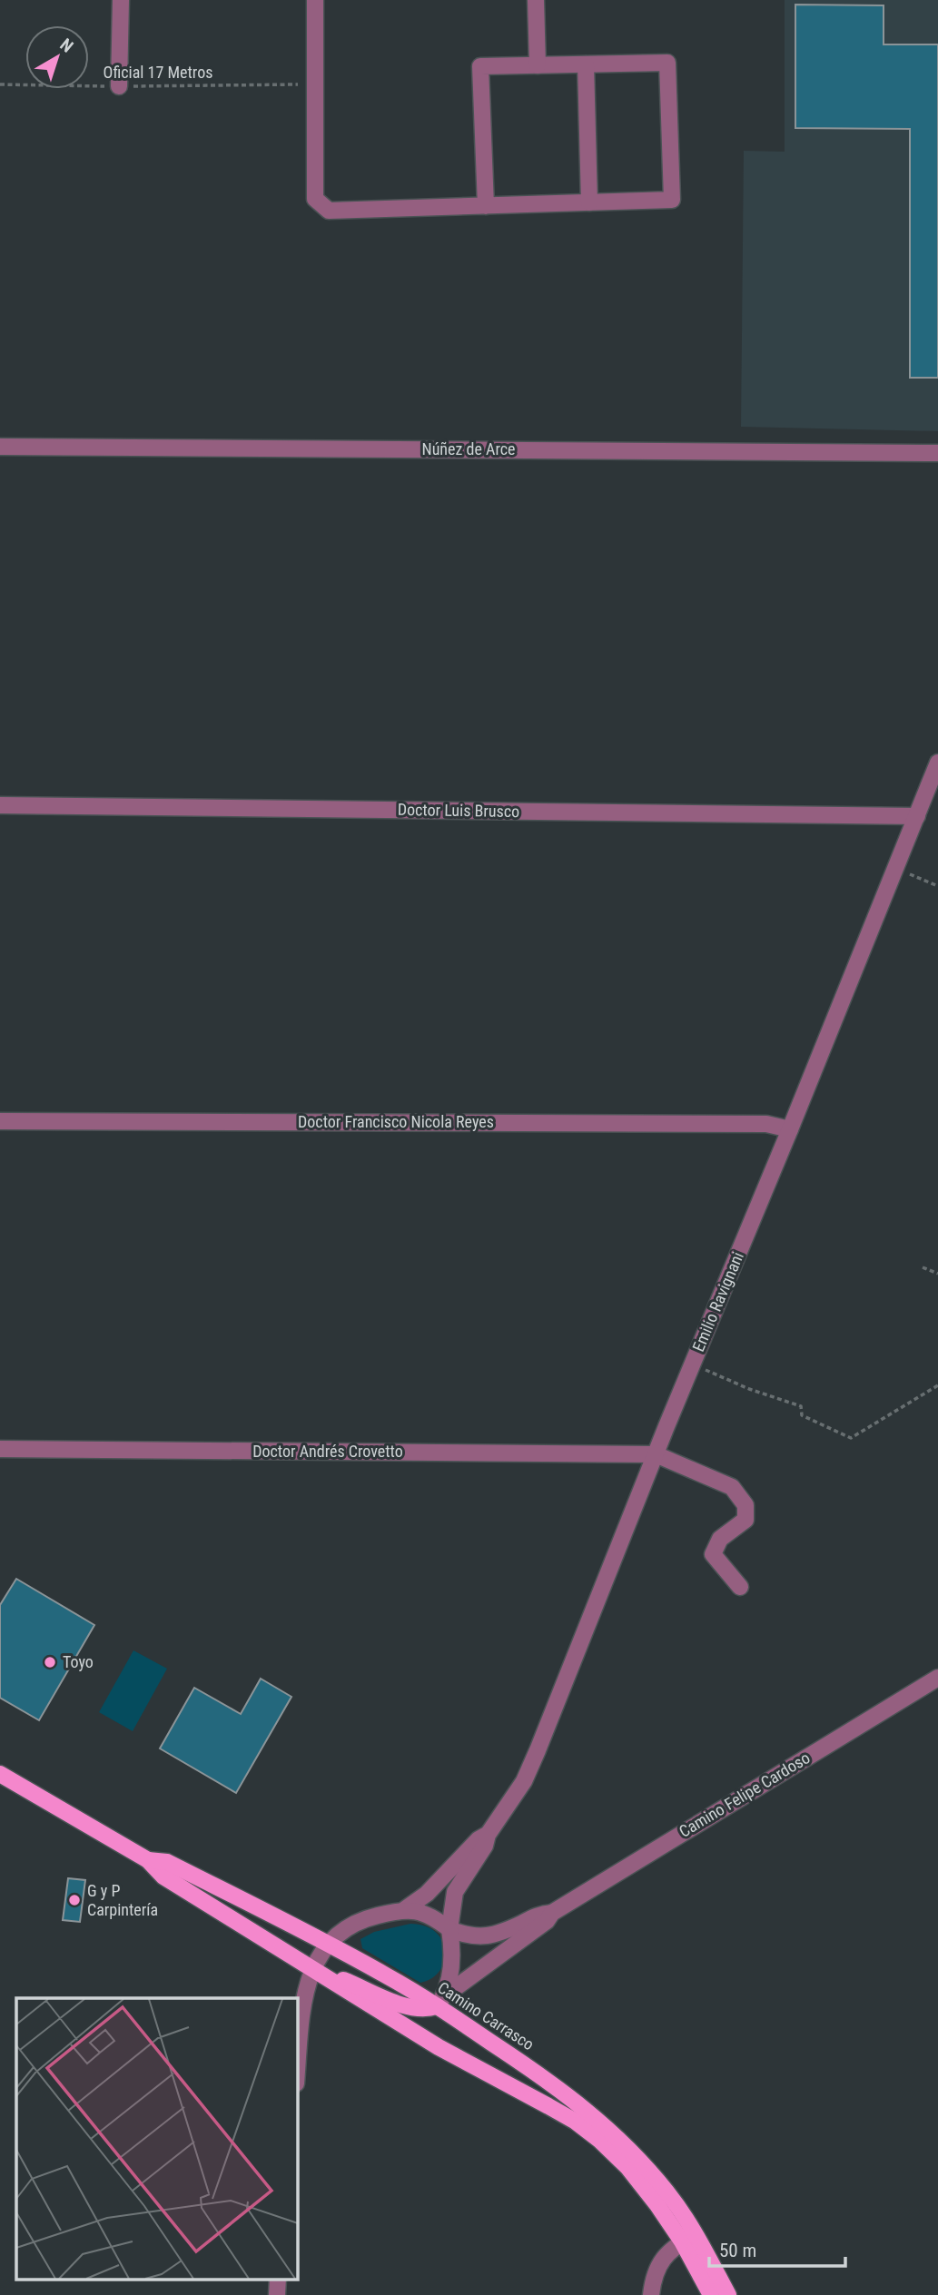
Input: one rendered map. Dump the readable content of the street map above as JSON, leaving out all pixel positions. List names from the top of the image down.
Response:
{
  "streets": {
    "main road": ["Camino Carrasco"],
    "street": [
      "Núñez de Arce",
      "Doctor Luis Brusco",
      "Doctor Francisco Nicola Reyes",
      "Emilio Ravignani",
      "Doctor Andrés Crovetto",
      "Camino Felipe Cardoso"
    ],
    "path": ["Oficial 17 Metros"]
  },
  "crossings": [
    ["Doctor Luis Brusco", "Emilio Ravignani"],
    ["Doctor Francisco Nicola Reyes", "Emilio Ravignani"],
    ["Emilio Ravignani", "Doctor Andrés Crovetto"],
    ["Emilio Ravignani", "Camino Felipe Cardoso"],
    ["Emilio Ravignani", "Camino Carrasco"],
    ["Camino Felipe Cardoso", "Camino Carrasco"]
  ],
  "places": ["Toyo", "G y P Carpintería"],
  "scale_bar": "50 m",
  "north": "top right"
}
